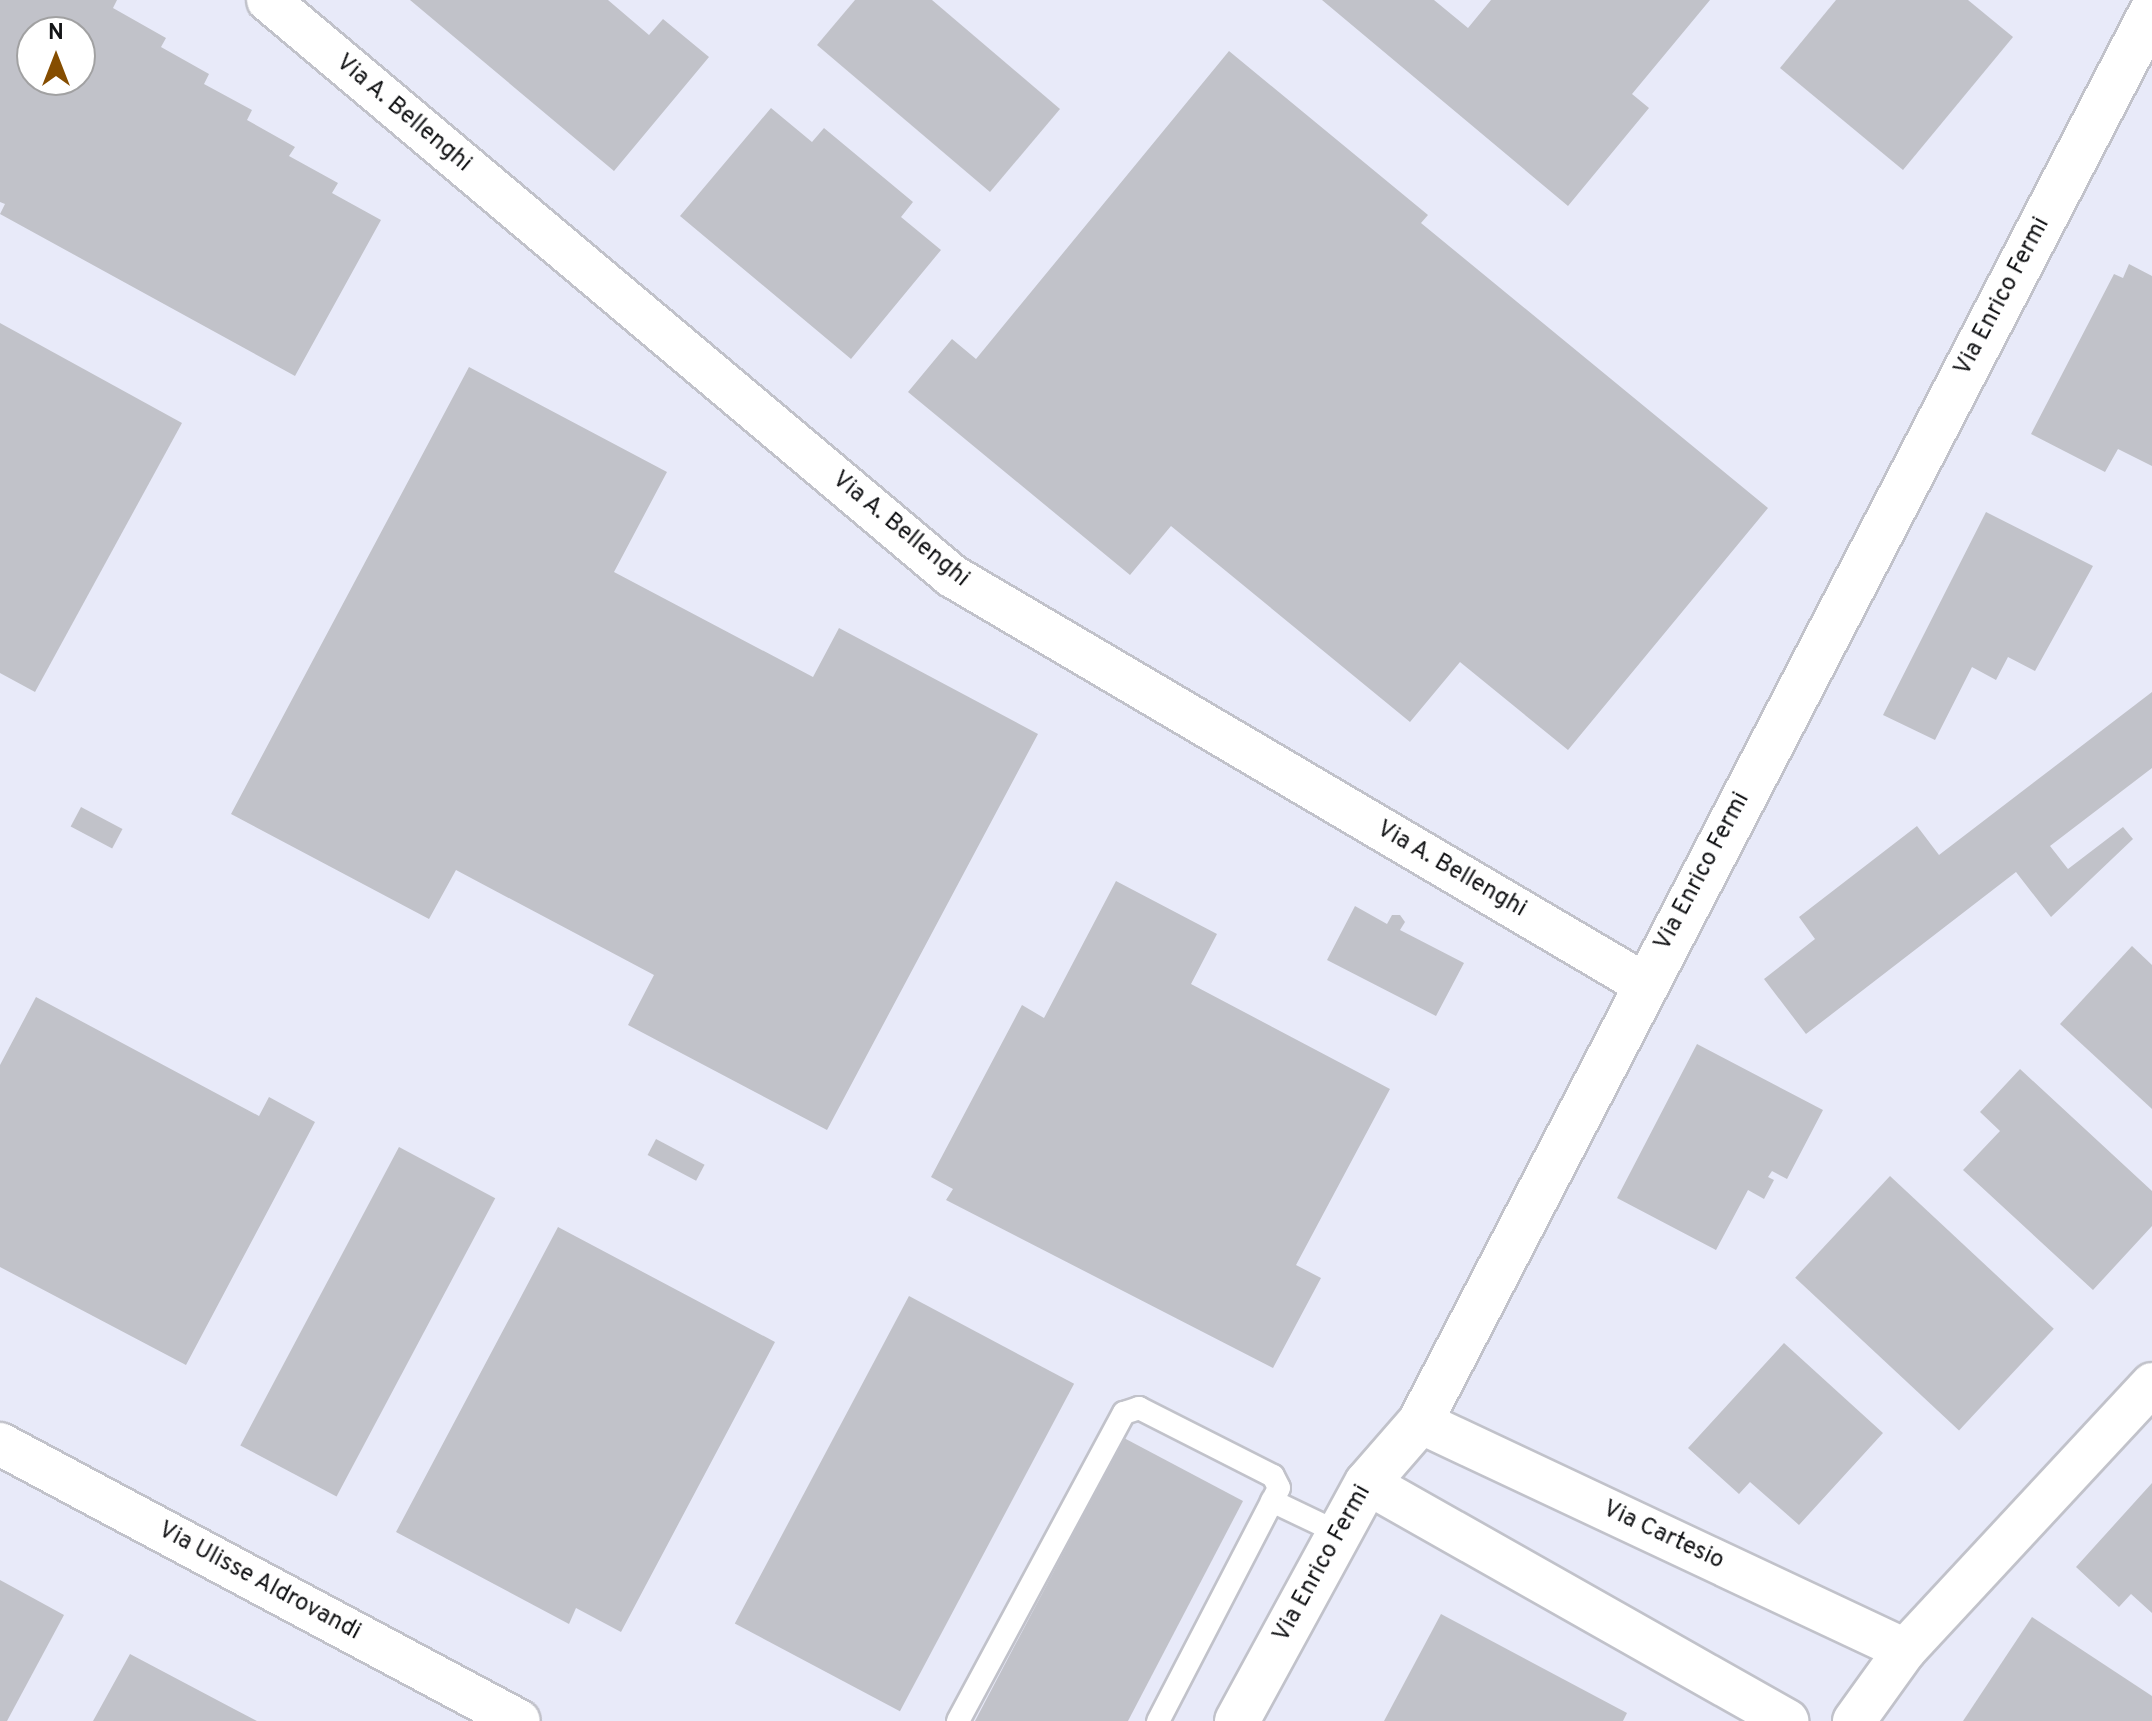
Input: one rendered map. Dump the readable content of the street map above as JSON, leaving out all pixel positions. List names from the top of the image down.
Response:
{
  "streets": {
    "street": [
      "Via A. Bellenghi",
      "Via Enrico Fermi",
      "Via Cartesio",
      "Via Ulisse Aldrovandi"
    ]
  },
  "crossings": [
    ["Via A. Bellenghi", "Via Enrico Fermi"],
    ["Via Enrico Fermi", "Via Cartesio"]
  ],
  "north": "top"
}
